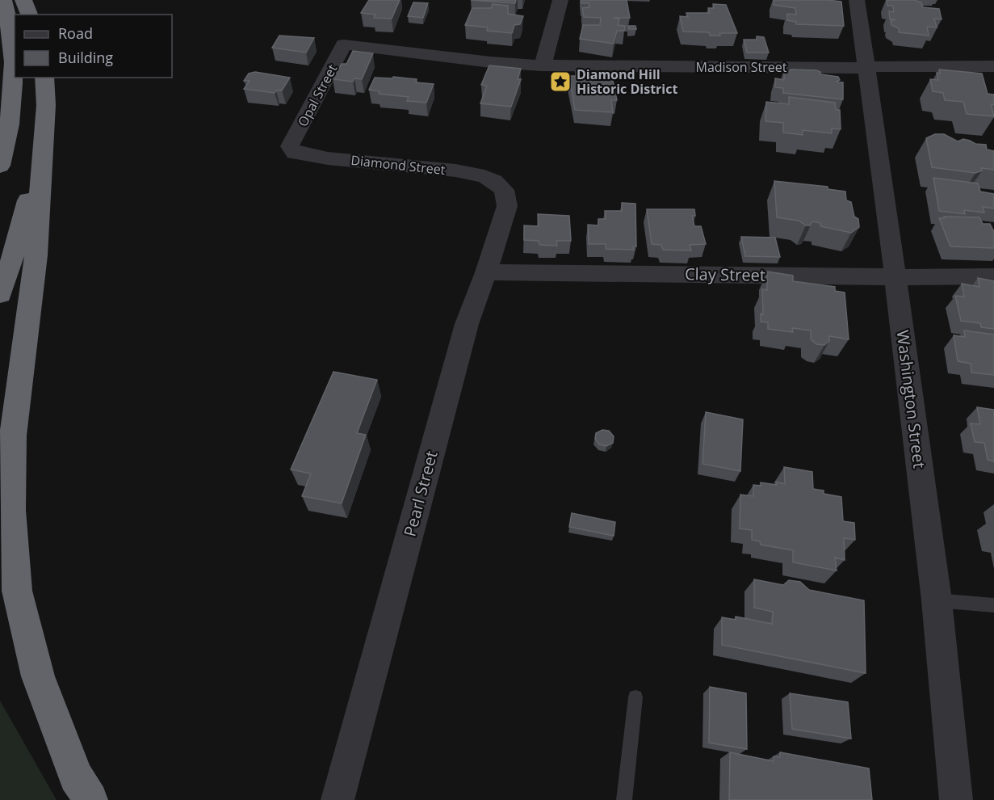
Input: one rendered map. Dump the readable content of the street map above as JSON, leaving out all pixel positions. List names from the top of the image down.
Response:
{
  "streets": {
    "street": [
      "Madison Street",
      "Opal Street",
      "Diamond Street",
      "Clay Street",
      "Washington Street",
      "Pearl Street"
    ]
  },
  "crossings": [
    ["Madison Street", "Opal Street"],
    ["Madison Street", "Washington Street"],
    ["Opal Street", "Diamond Street"],
    ["Diamond Street", "Pearl Street"],
    ["Clay Street", "Washington Street"],
    ["Clay Street", "Pearl Street"]
  ],
  "places": {
    "place": ["Diamond Hill Historic District"]
  },
  "legend": ["Road", "Building"]
}
